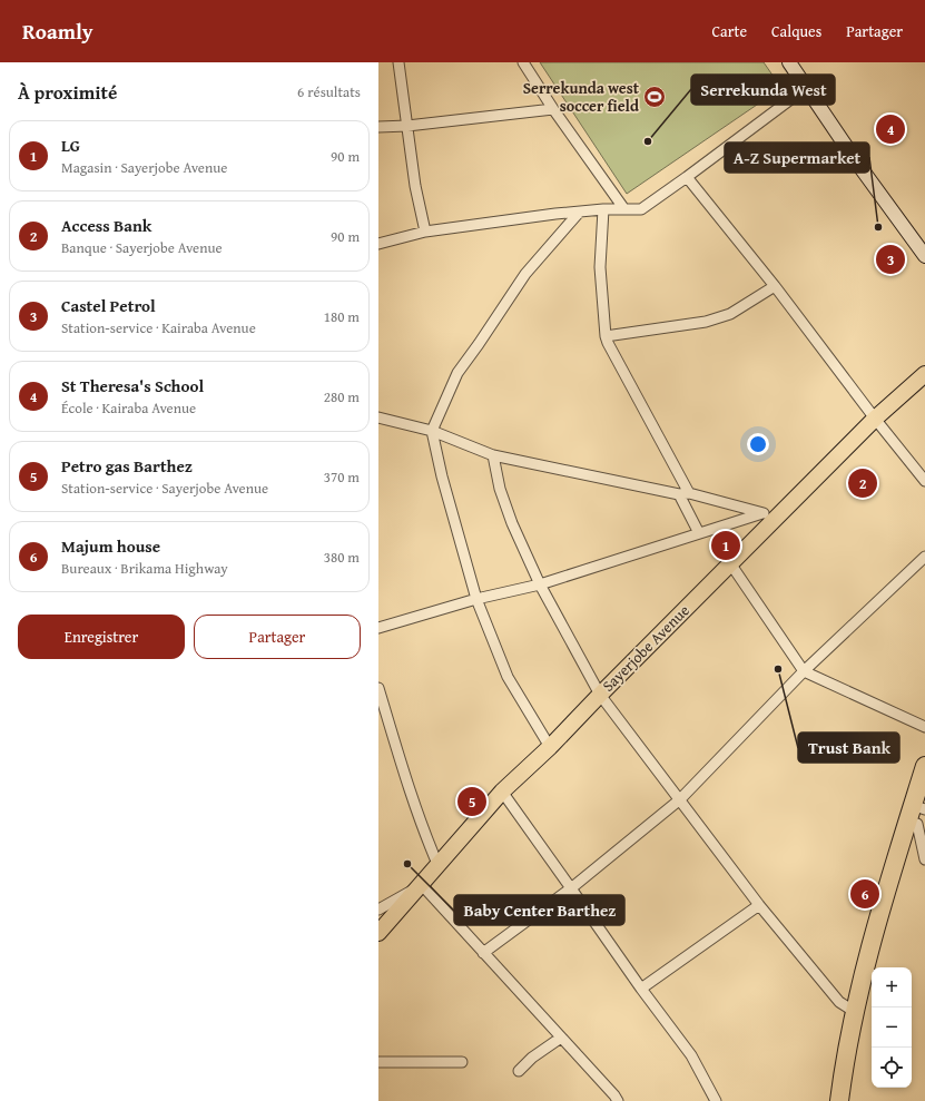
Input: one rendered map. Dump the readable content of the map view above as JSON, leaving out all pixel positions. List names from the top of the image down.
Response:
{
  "streets": {
    "main road": ["Sayerjobe Avenue"]
  },
  "places": {
    "sports": ["Serrekunda west soccer field"],
    "other": [
      "Serrekunda West",
      "A-Z Supermarket",
      "Trust Bank",
      "Baby Center Barthez"
    ]
  },
  "page": {
    "header": "Roamly",
    "nav": ["Carte", "Calques", "Partager"],
    "heading": ["À proximité", "6 résultats"],
    "pins": [
      "4",
      "3",
      "2",
      "1",
      "5",
      "6"
    ],
    "list": [
      {
        "mark": "1",
        "name": "LG",
        "note": "Magasin · Sayerjobe Avenue",
        "value": "90 m"
      },
      {
        "mark": "2",
        "name": "Access Bank",
        "note": "Banque · Sayerjobe Avenue",
        "value": "90 m"
      },
      {
        "mark": "3",
        "name": "Castel Petrol",
        "note": "Station-service · Kairaba Avenue",
        "value": "180 m"
      },
      {
        "mark": "4",
        "name": "St Theresa's School",
        "note": "École · Kairaba Avenue",
        "value": "280 m"
      },
      {
        "mark": "5",
        "name": "Petro gas Barthez",
        "note": "Station-service · Sayerjobe Avenue",
        "value": "370 m"
      },
      {
        "mark": "6",
        "name": "Majum house",
        "note": "Bureaux · Brikama Highway",
        "value": "380 m"
      }
    ],
    "buttons": ["Enregistrer", "Partager"],
    "map_buttons": ["+", "−"]
  }
}
